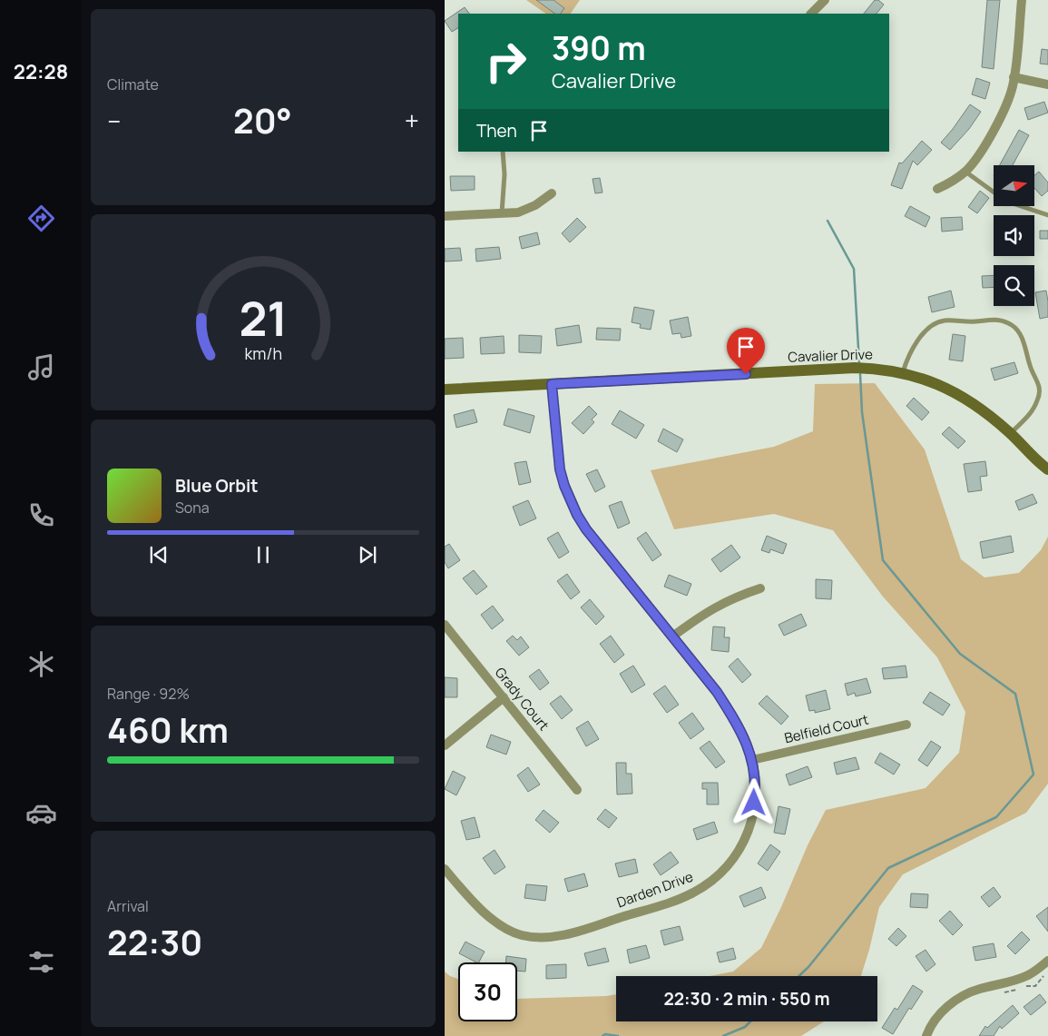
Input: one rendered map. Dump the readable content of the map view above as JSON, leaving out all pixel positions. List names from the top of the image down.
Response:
{
  "streets": {
    "street": [
      "Cavalier Drive",
      "Grady Court",
      "Belfield Court",
      "Darden Drive"
    ]
  },
  "crossings": [
    ["Cavalier Drive", "Darden Drive"],
    ["Belfield Court", "Darden Drive"]
  ],
  "north": "right",
  "page": {
    "tabs": "22:28",
    "tile": [
      "Climate",
      ["Range · 92%", "460 km"],
      ["Arrival", "22:30"]
    ],
    "turn": ["390 m", "Cavalier Drive"],
    "heat": ["−", "20°", "+"],
    "then": "Then",
    "song": ["Blue Orbit", "Sona"],
    "limit": "30",
    "trip": "22:30 · 2 min · 550 m",
    "gauge": ["21", "km/h"]
  }
}
